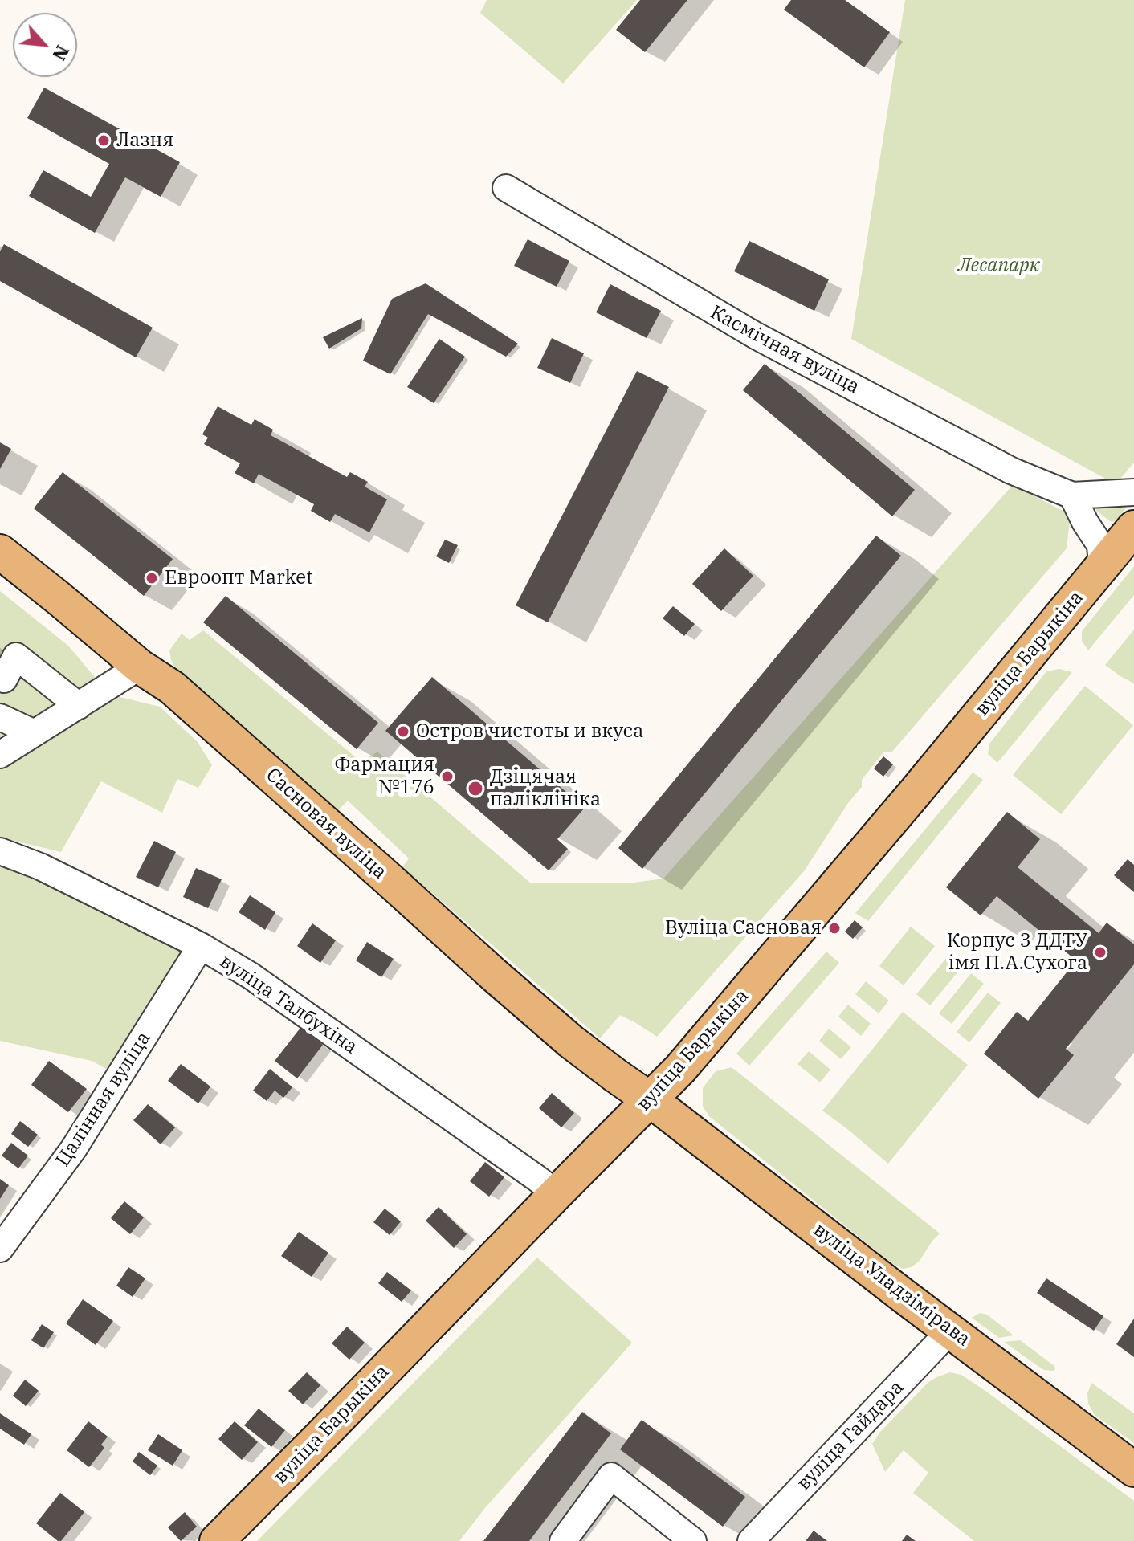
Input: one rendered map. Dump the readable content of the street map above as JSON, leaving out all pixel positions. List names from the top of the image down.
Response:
{
  "streets": {
    "main road": ["вуліца Барыкіна", "Сасновая вуліца", "вуліца Уладзімірава"],
    "street": [
      "Касмічная вуліца",
      "вуліца Талбухіна",
      "Цалінная вуліца",
      "вуліца Гайдара"
    ]
  },
  "crossings": [
    ["вуліца Барыкіна", "Сасновая вуліца"],
    ["вуліца Барыкіна", "вуліца Талбухіна"],
    ["вуліца Барыкіна", "вуліца Уладзімірава"],
    ["Сасновая вуліца", "вуліца Уладзімірава"],
    ["вуліца Талбухіна", "Цалінная вуліца"],
    ["вуліца Уладзімірава", "вуліца Гайдара"]
  ],
  "parks": ["Лесапарк"],
  "places": [
    "Лазня",
    "Евроопт Market",
    "Остров чистоты и вкуса",
    "Фармация №176",
    "Дзіцячая паліклініка",
    "Вуліца Сасновая",
    "Корпус 3 ДДТУ імя П.А.Сухога"
  ],
  "north": "bottom right"
}
